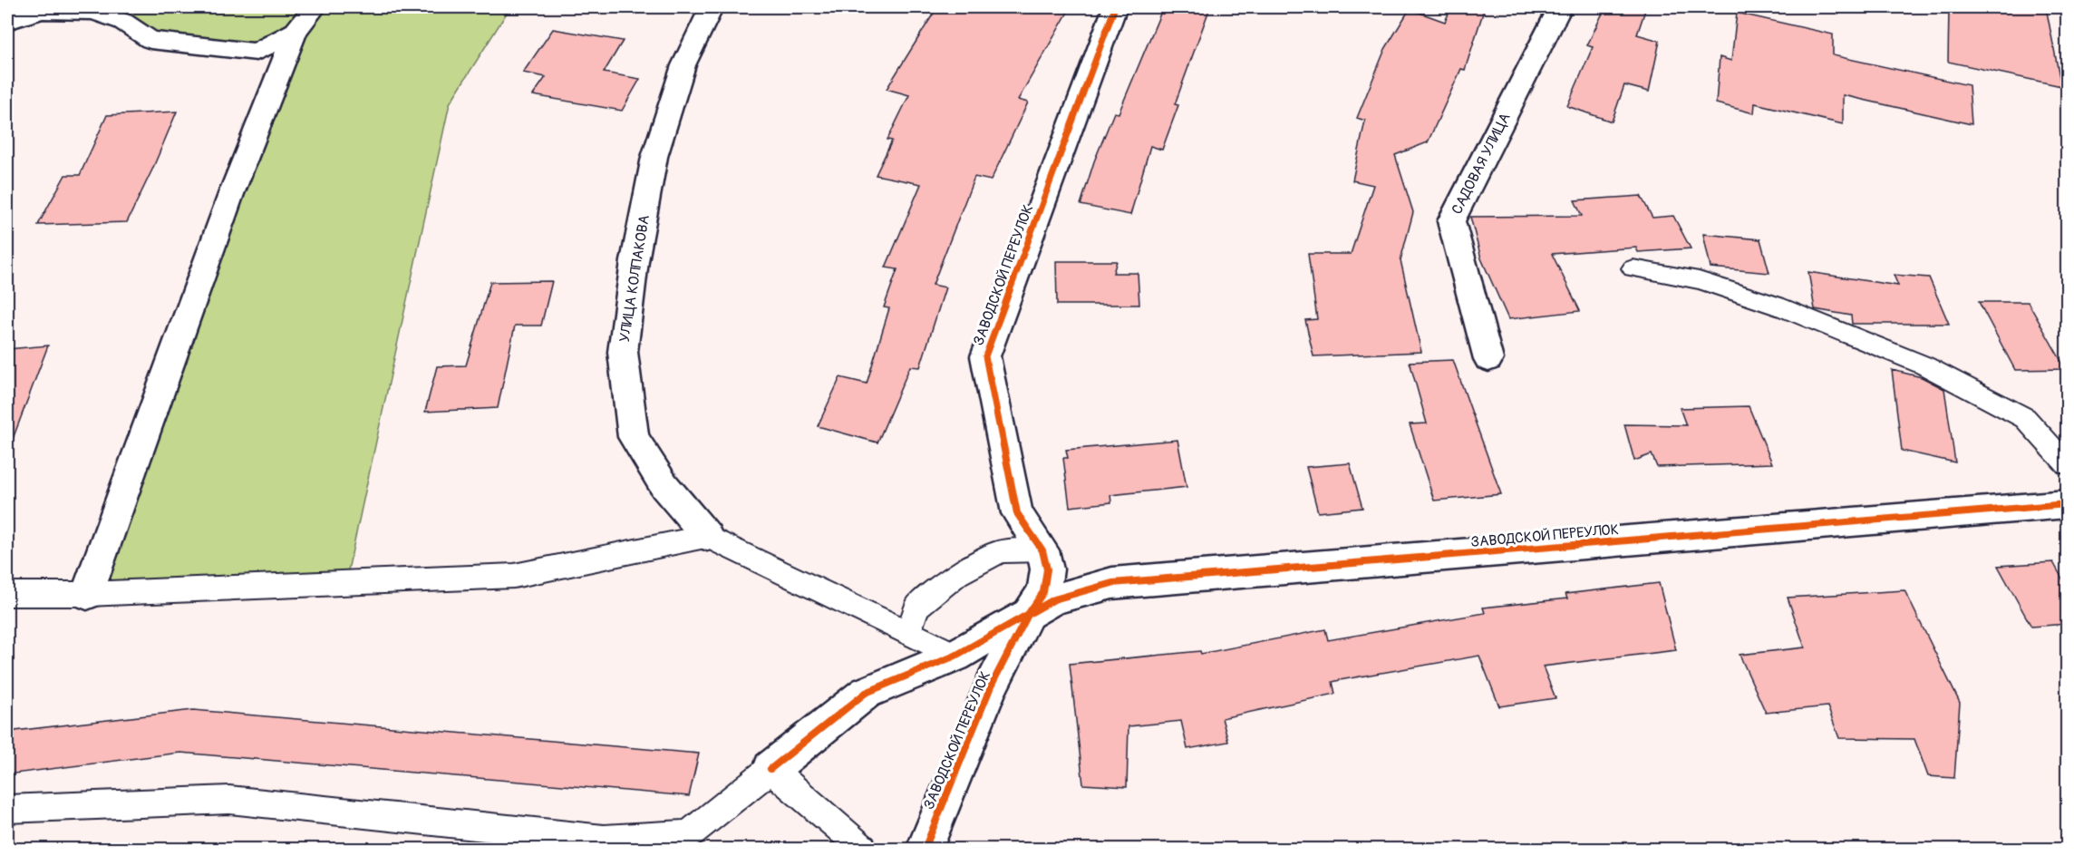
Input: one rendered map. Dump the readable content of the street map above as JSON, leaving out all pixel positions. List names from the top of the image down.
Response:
{
  "streets": {
    "street": ["САДОВАЯ УЛИЦА", "ЗАВОДСКОЙ ПЕРЕУЛОК", "УЛИЦА КОЛПАКОВА"]
  }
}
